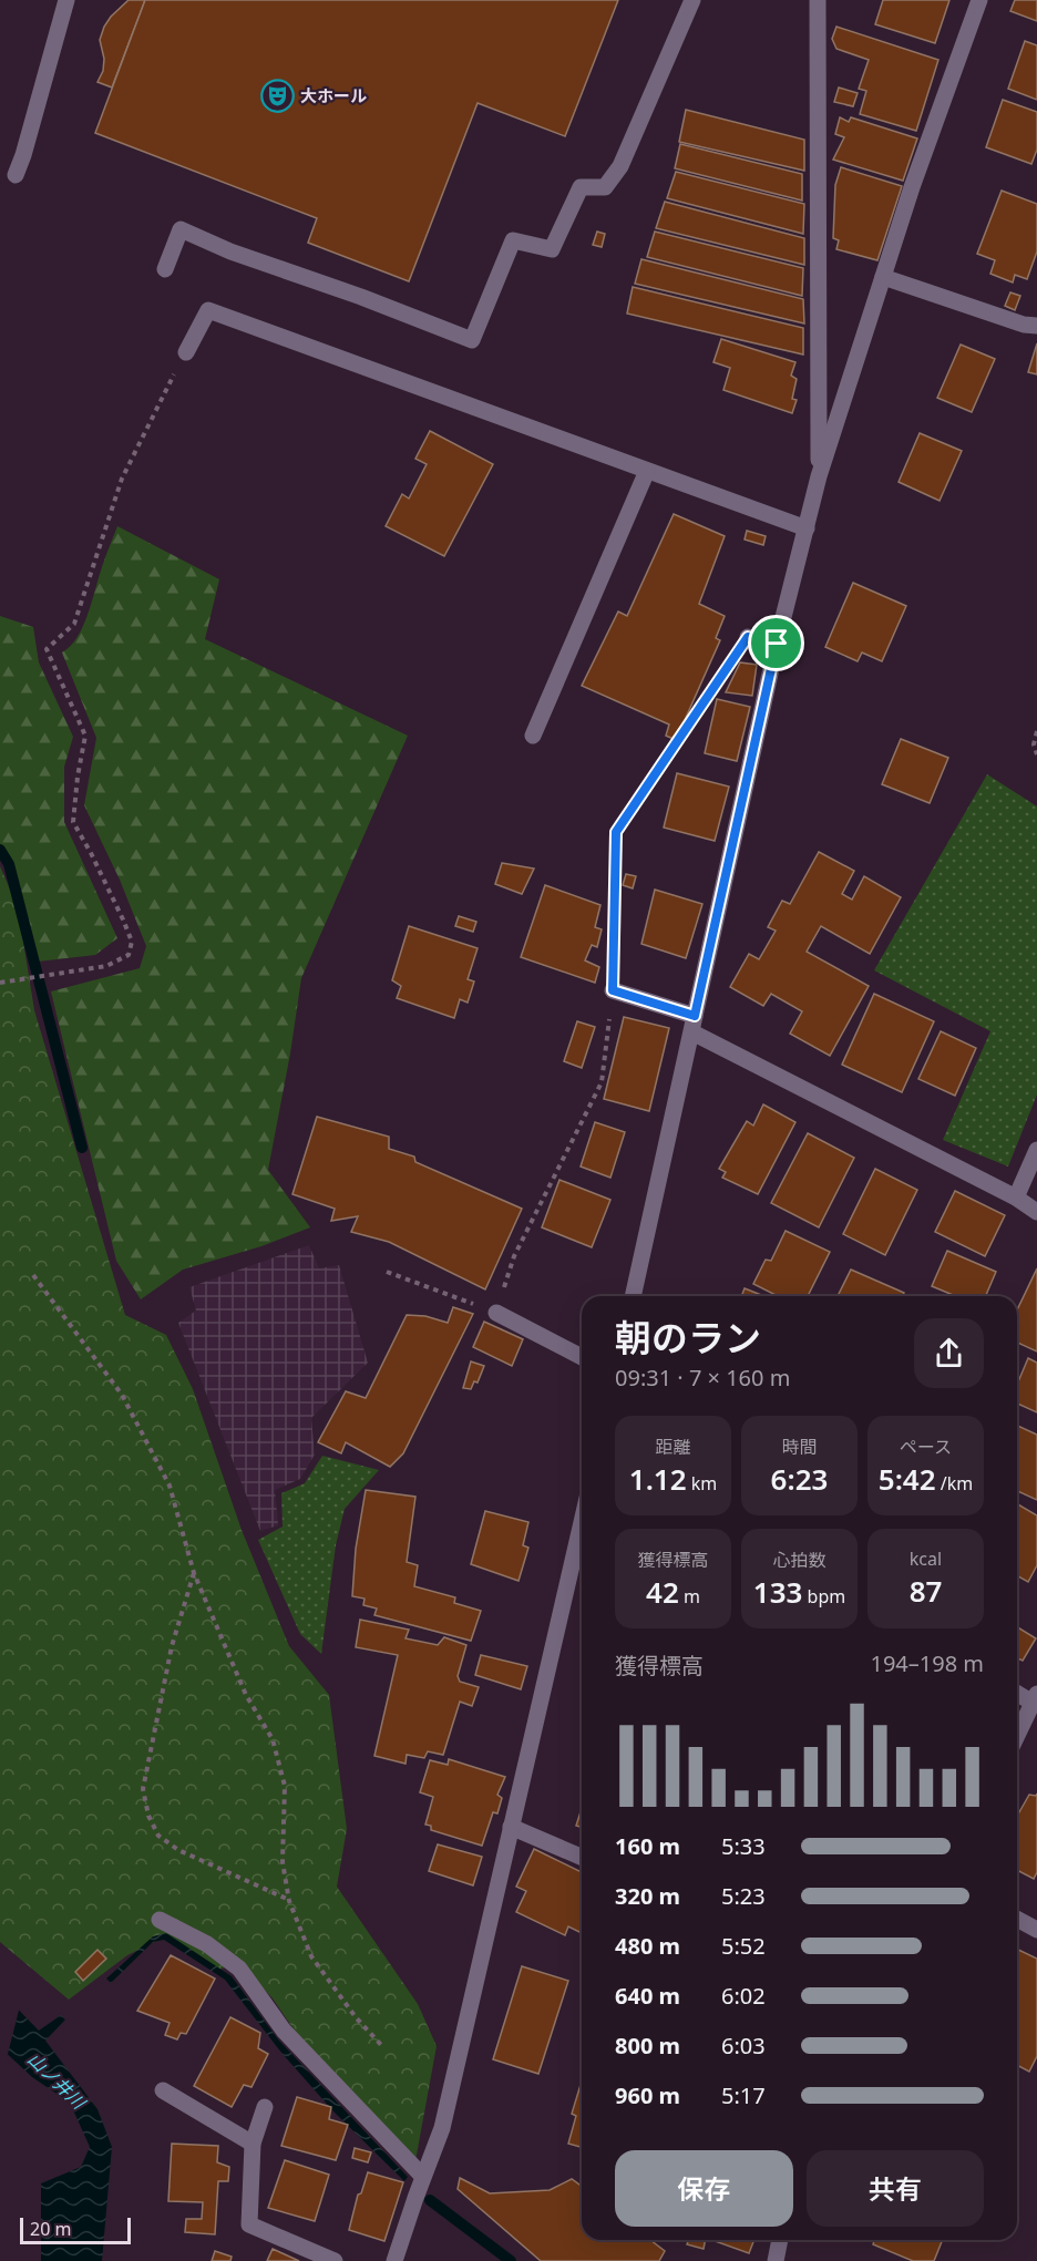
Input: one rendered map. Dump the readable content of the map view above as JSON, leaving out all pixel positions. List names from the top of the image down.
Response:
{
  "water": ["山ノ井川"],
  "places": {
    "theatre": ["大ホール"]
  },
  "scale_bar": "20 m",
  "page": {
    "heading": ["朝のラン", "09:31 · 7 × 160 m"],
    "stats": [
      ["距離", "1.12 km"],
      ["時間", "6:23"],
      ["ペース", "5:42 /km"],
      ["獲得標高", "42 m"],
      ["心拍数", "133 bpm"],
      ["kcal", "87"]
    ],
    "chart": ["獲得標高", "194–198 m"],
    "list": [
      {
        "name": "160 m",
        "note": "5:33"
      },
      {
        "name": "320 m",
        "note": "5:23"
      },
      {
        "name": "480 m",
        "note": "5:52"
      },
      {
        "name": "640 m",
        "note": "6:02"
      },
      {
        "name": "800 m",
        "note": "6:03"
      },
      {
        "name": "960 m",
        "note": "5:17"
      }
    ],
    "buttons": ["保存", "共有"],
    "scale": "20 m"
  }
}
